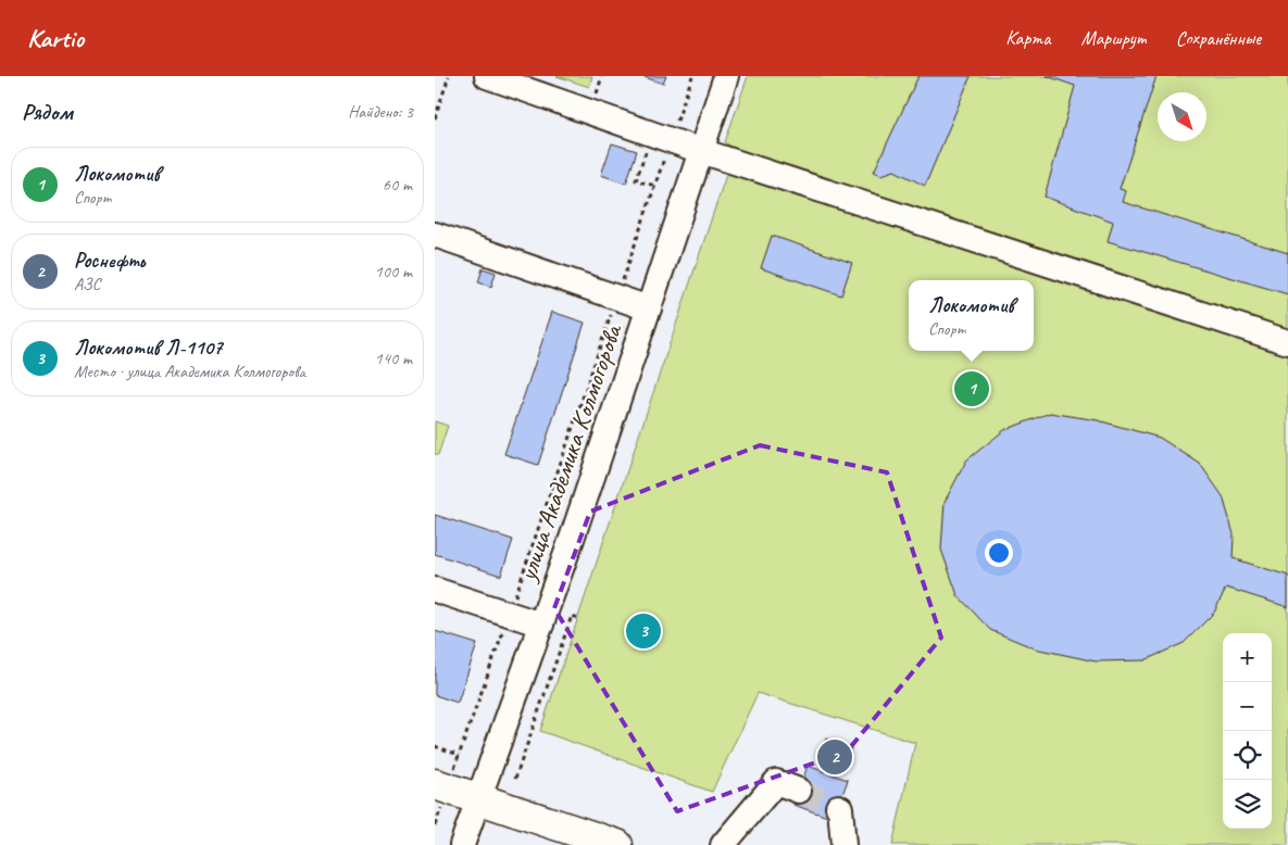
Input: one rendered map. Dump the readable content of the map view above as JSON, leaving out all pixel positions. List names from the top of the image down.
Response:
{
  "streets": {
    "street": ["улица Академика Колмогорова"]
  },
  "north": "bottom right",
  "page": {
    "header": "Kartio",
    "nav": ["Карта", "Маршрут", "Сохранённые"],
    "heading": ["Рядом", "Найдено: 3"],
    "list": [
      {
        "mark": "1",
        "name": "Локомотив",
        "note": "Спорт",
        "value": "60 m"
      },
      {
        "mark": "2",
        "name": "Роснефть",
        "note": "АЗС",
        "value": "100 m"
      },
      {
        "mark": "3",
        "name": "Локомотив Л-1107",
        "note": "Место · улица Академика Колмогорова",
        "value": "140 m"
      }
    ],
    "popup": ["Локомотив", "Спорт"],
    "pins": ["1", "3", "2"],
    "map_buttons": ["+", "−"]
  }
}
